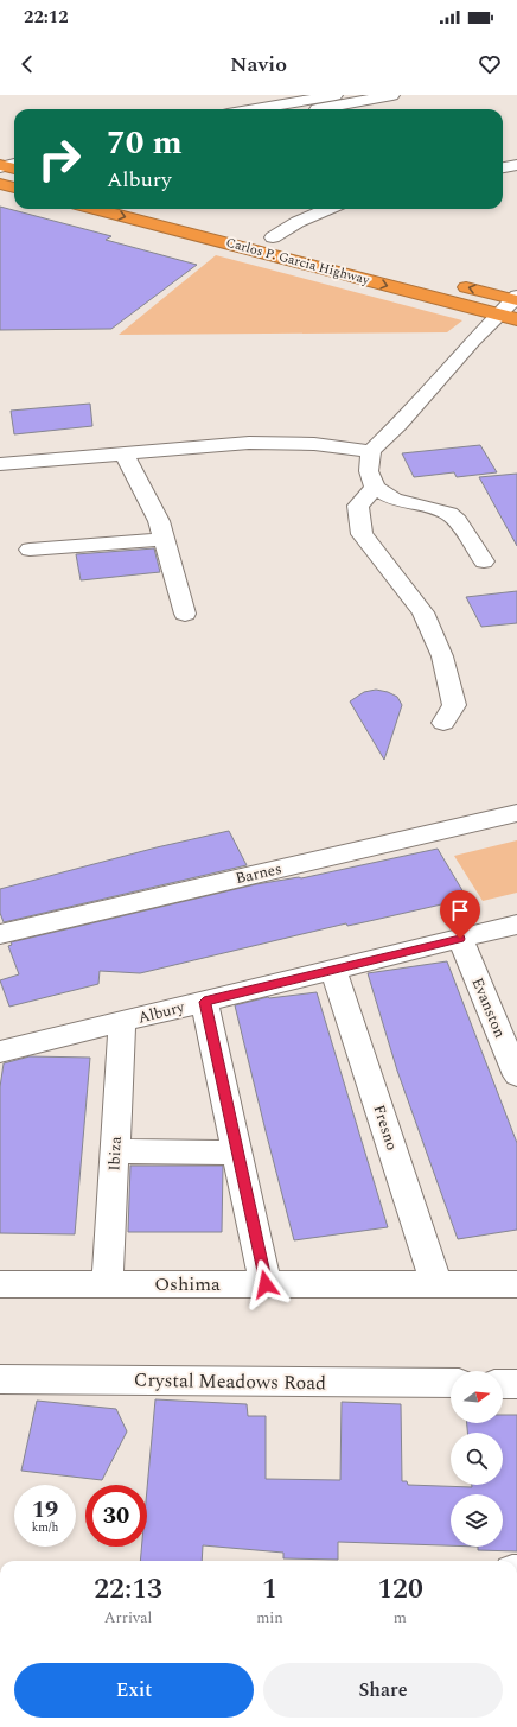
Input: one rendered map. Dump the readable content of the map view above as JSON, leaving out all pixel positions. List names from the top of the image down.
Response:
{
  "streets": {
    "highway": ["Carlos P. Garcia Highway"],
    "street": [
      "Barnes",
      "Evanston",
      "Albury",
      "Fresno",
      "Ibiza",
      "Oshima",
      "Crystal Meadows Road"
    ]
  },
  "crossings": [
    ["Evanston", "Albury"],
    ["Albury", "Fresno"],
    ["Albury", "Ibiza"],
    ["Fresno", "Oshima"],
    ["Ibiza", "Oshima"]
  ],
  "one_way": ["Carlos P. Garcia Highway"],
  "north": "right",
  "page": {
    "status": "22:12",
    "header": "Navio",
    "turn": ["70 m", "Albury"],
    "speed": "19 km/h",
    "limit": "30",
    "eta": [
      "22:13",
      "Arrival",
      "1",
      "min",
      "120",
      "m"
    ],
    "buttons": ["Exit", "Share"]
  }
}
